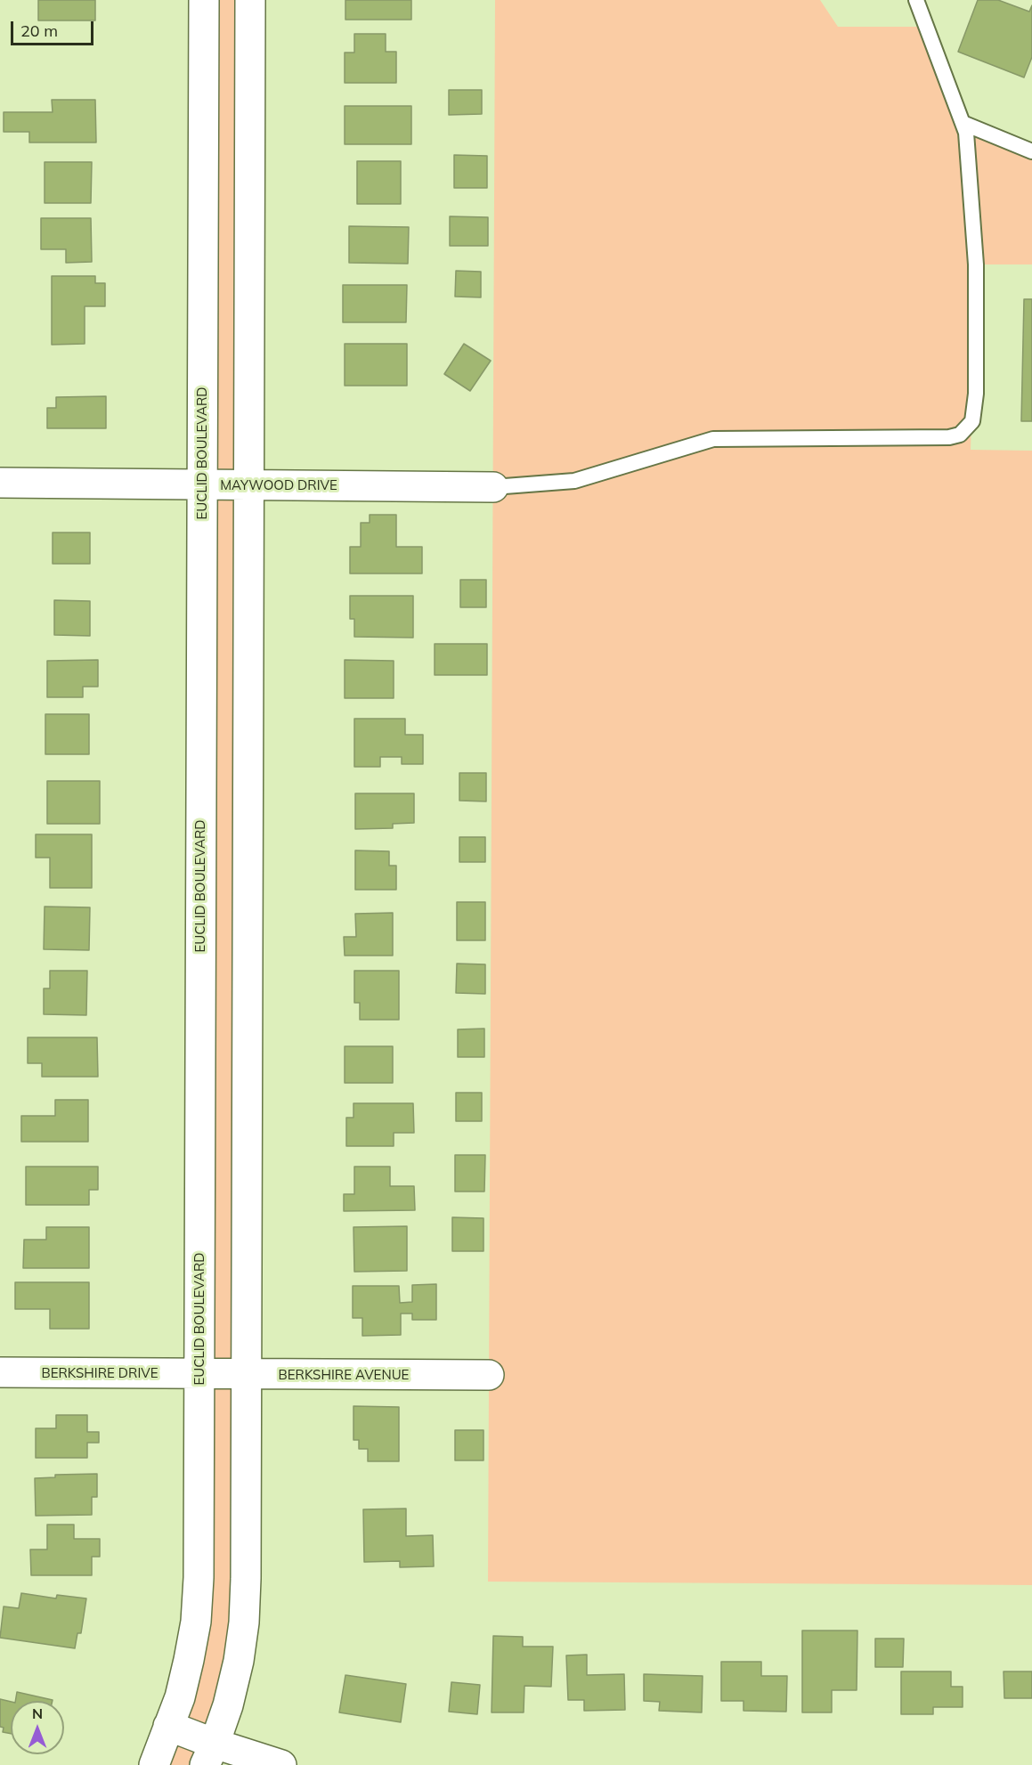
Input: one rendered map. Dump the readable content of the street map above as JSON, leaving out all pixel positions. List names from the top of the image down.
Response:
{
  "streets": {
    "street": [
      "EUCLID BOULEVARD",
      "MAYWOOD DRIVE",
      "BERKSHIRE DRIVE",
      "BERKSHIRE AVENUE"
    ]
  },
  "crossings": [
    ["EUCLID BOULEVARD", "MAYWOOD DRIVE"],
    ["EUCLID BOULEVARD", "BERKSHIRE DRIVE"],
    ["EUCLID BOULEVARD", "BERKSHIRE AVENUE"],
    ["BERKSHIRE DRIVE", "BERKSHIRE AVENUE"]
  ],
  "scale_bar": "20 m",
  "north": "top"
}
